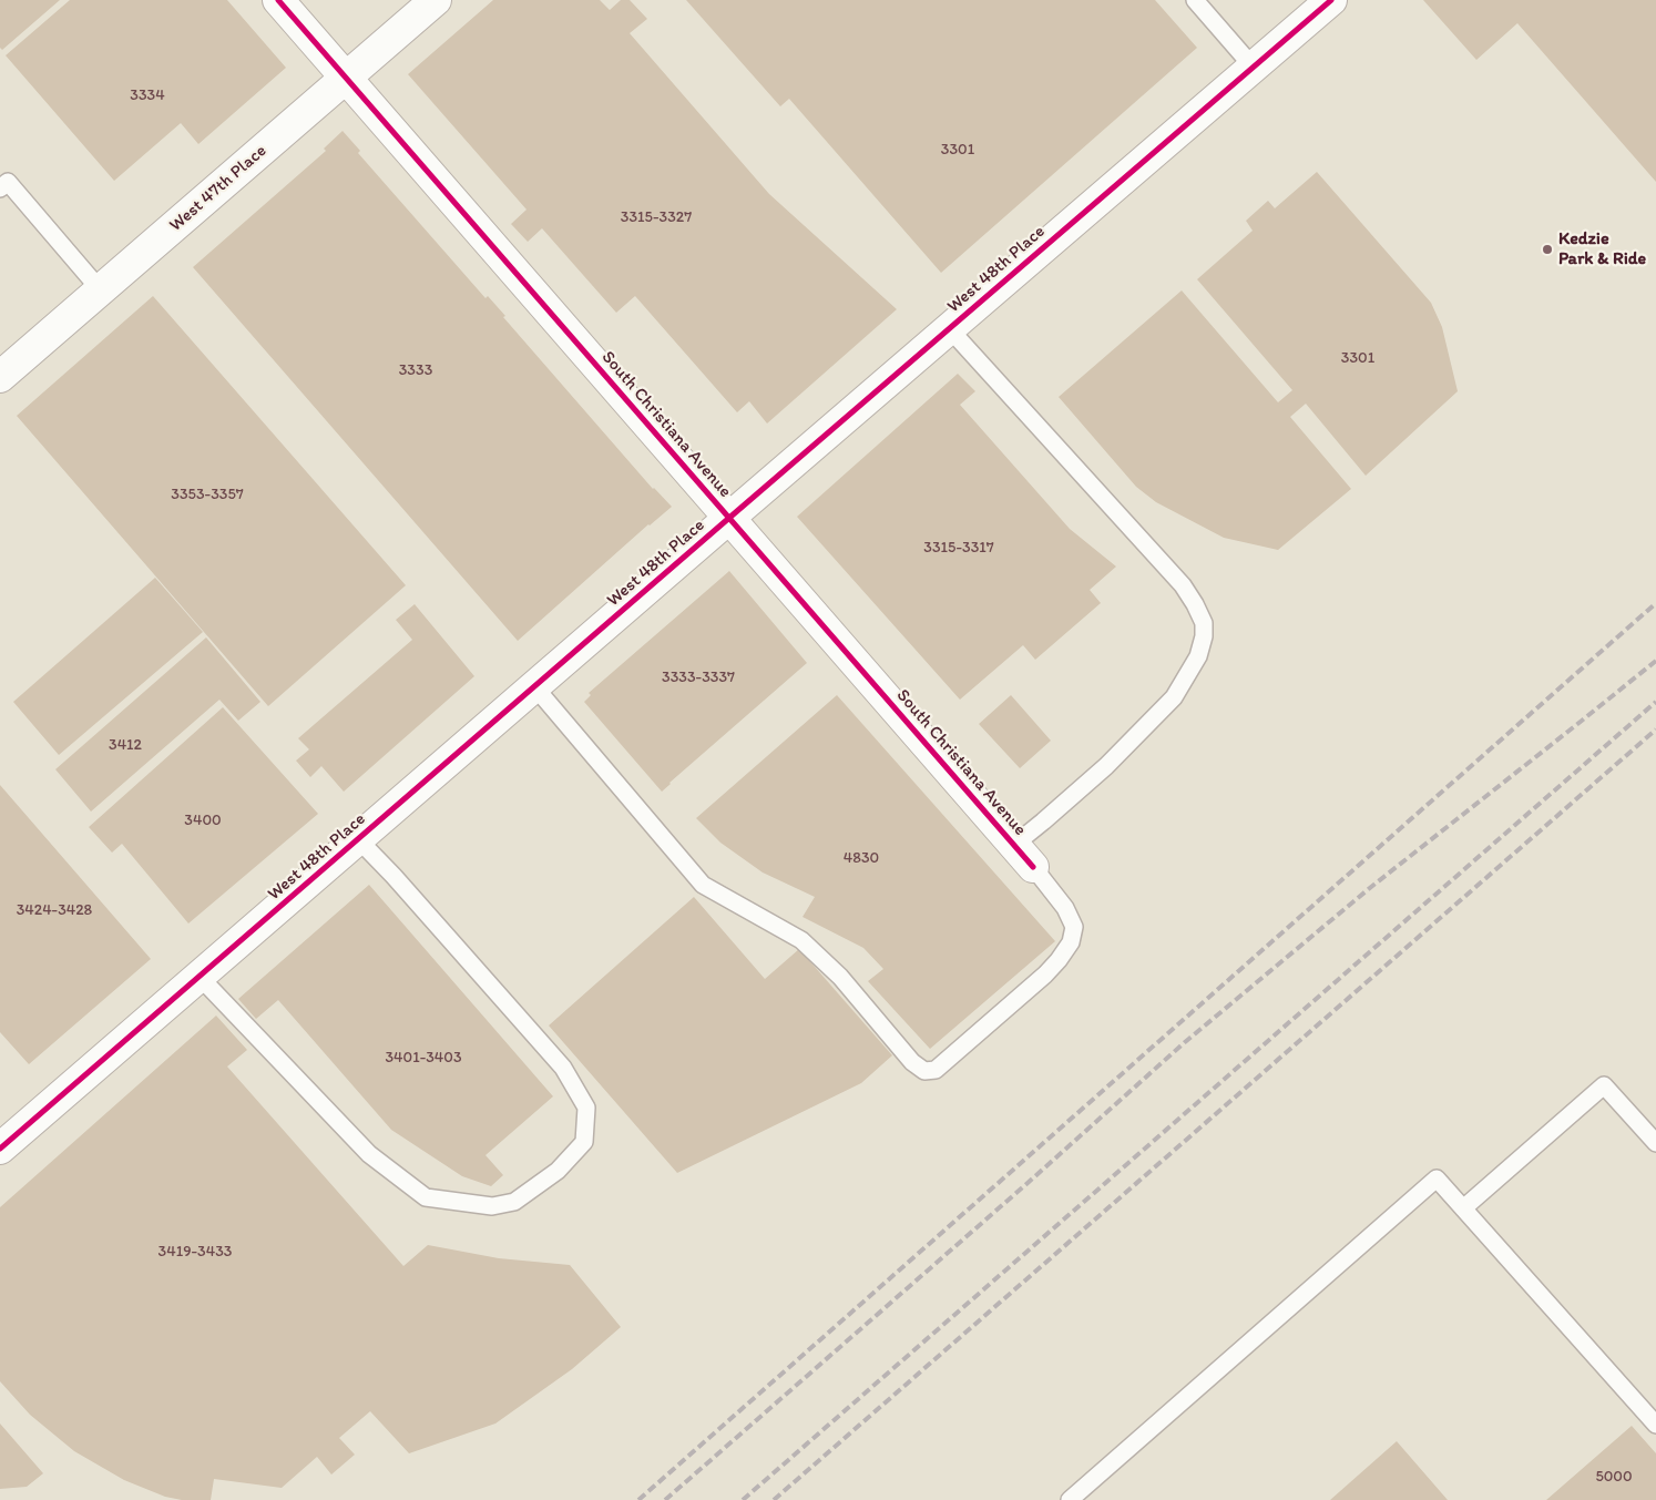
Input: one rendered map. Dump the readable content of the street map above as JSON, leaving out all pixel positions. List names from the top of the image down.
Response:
{
  "streets": {
    "street": ["West 47th Place", "West 48th Place", "South Christiana Avenue"]
  },
  "crossings": [
    ["West 47th Place", "South Christiana Avenue"],
    ["West 48th Place", "South Christiana Avenue"]
  ],
  "places": ["Kedzie Park & Ride"],
  "house_numbers": [
    "3334",
    "3301",
    "3315-3327",
    "3301",
    "3333",
    "3353-3357",
    "3315-3317",
    "3333-3337",
    "3412",
    "3400",
    "4830",
    "3424-3428",
    "3401-3403",
    "3419-3433",
    "5000"
  ]
}
